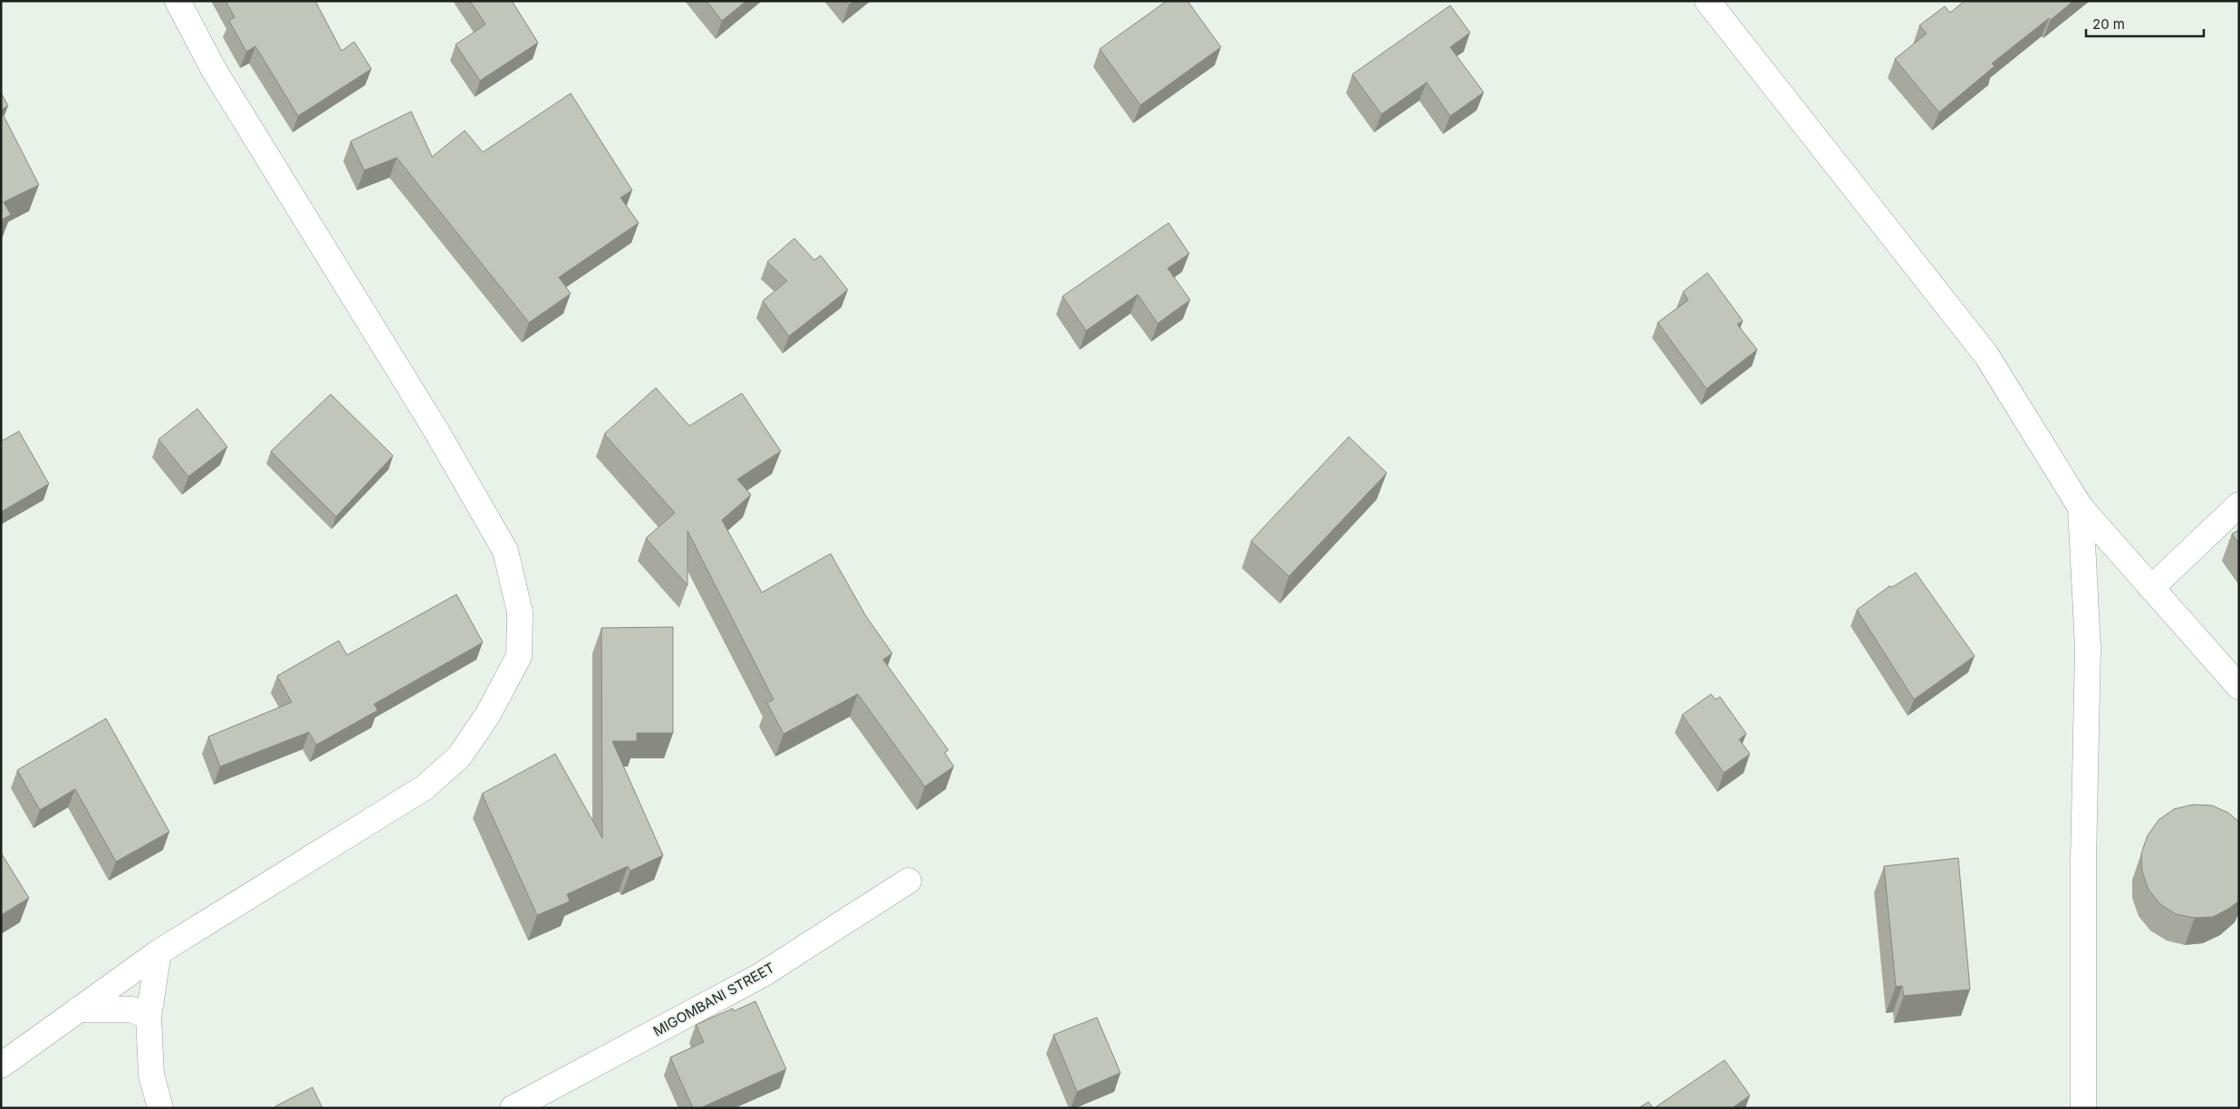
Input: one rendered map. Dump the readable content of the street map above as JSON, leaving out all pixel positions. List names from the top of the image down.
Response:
{
  "streets": {
    "street": ["MIGOMBANI STREET"]
  },
  "scale_bar": "20 m"
}
